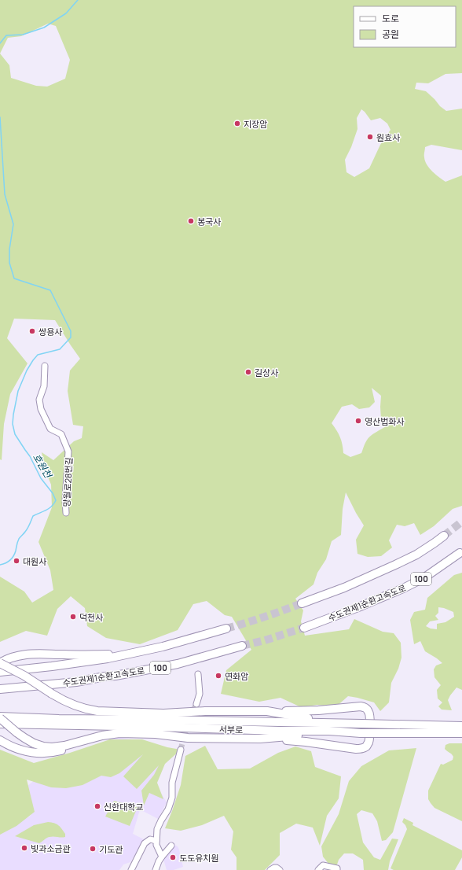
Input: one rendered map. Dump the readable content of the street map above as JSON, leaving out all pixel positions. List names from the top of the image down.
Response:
{
  "streets": {
    "highway": ["100", "수도권제1순환고속도로", "서부로"],
    "street": ["망월로28번길"]
  },
  "water": ["호원천"],
  "places": [
    "지장암",
    "원효사",
    "봉국사",
    "쌍용사",
    "길상사",
    "영산법화사",
    "대원사",
    "덕천사",
    "연화암",
    "신한대학교",
    "빛과소금관",
    "기도관",
    "도도유치원"
  ],
  "legend": ["도로", "공원"]
}
